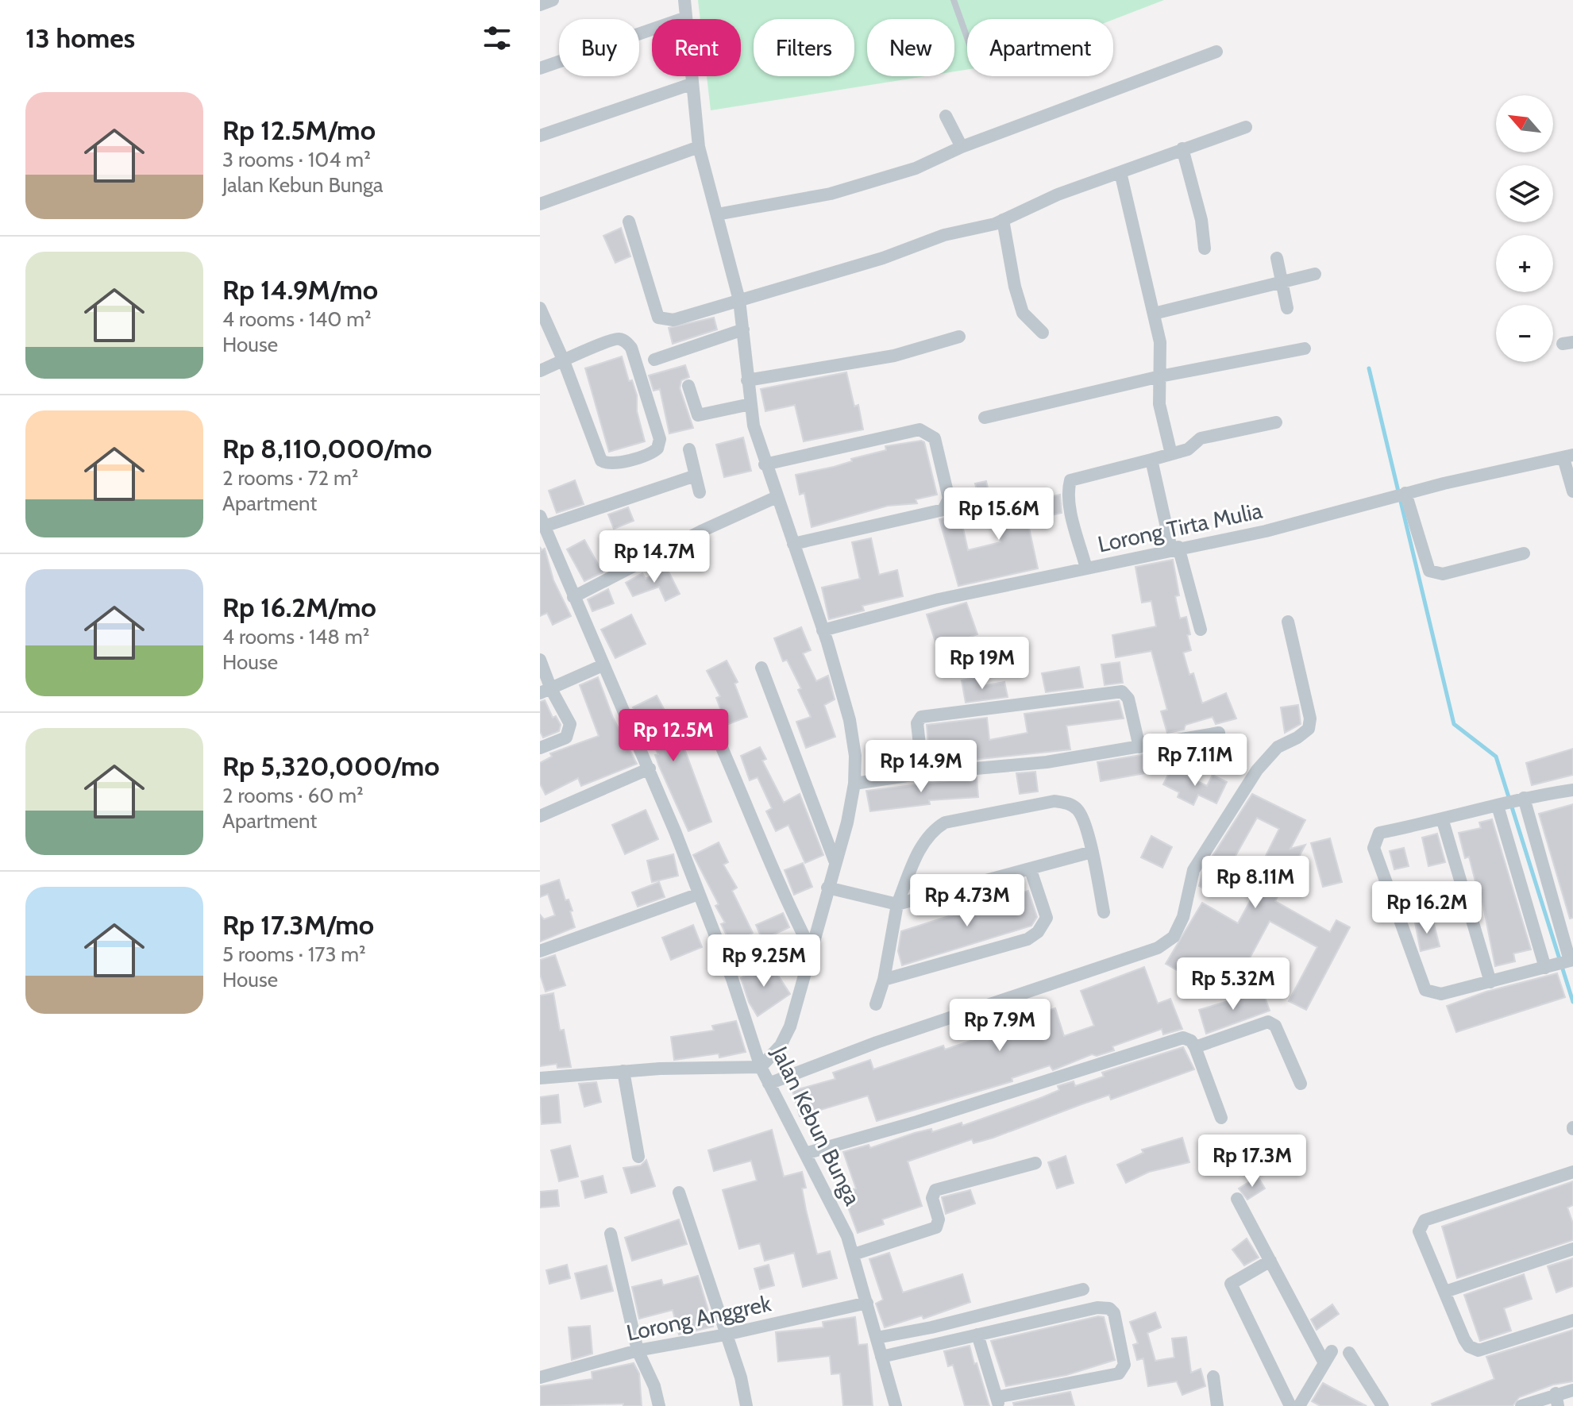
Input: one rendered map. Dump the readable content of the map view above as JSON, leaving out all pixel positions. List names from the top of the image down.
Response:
{
  "streets": {
    "street": ["Lorong Tirta Mulia", "Jalan Kebun Bunga", "Lorong Anggrek"]
  },
  "crossings": [
    ["Jalan Kebun Bunga", "Lorong Anggrek"]
  ],
  "north": "top left",
  "page": {
    "heading": "13 homes",
    "chip": [
      "Buy",
      "Rent",
      "Filters",
      "New",
      "Apartment"
    ],
    "list": [
      {
        "name": "Rp 12.5M/mo",
        "note": "3 rooms · 104 m² · Jalan Kebun Bunga"
      },
      {
        "name": "Rp 14.9M/mo",
        "note": "4 rooms · 140 m² · House"
      },
      {
        "name": "Rp 8,110,000/mo",
        "note": "2 rooms · 72 m² · Apartment"
      },
      {
        "name": "Rp 16.2M/mo",
        "note": "4 rooms · 148 m² · House"
      },
      {
        "name": "Rp 5,320,000/mo",
        "note": "2 rooms · 60 m² · Apartment"
      },
      {
        "name": "Rp 17.3M/mo",
        "note": "5 rooms · 173 m² · House"
      }
    ],
    "map_buttons": ["+", "−"],
    "price": [
      "Rp 15.6M",
      "Rp 14.7M",
      "Rp 19M",
      "Rp 12.5M",
      "Rp 7.11M",
      "Rp 14.9M",
      "Rp 8.11M",
      "Rp 4.73M",
      "Rp 16.2M",
      "Rp 9.25M",
      "Rp 5.32M",
      "Rp 7.9M",
      "Rp 17.3M"
    ]
  }
}
